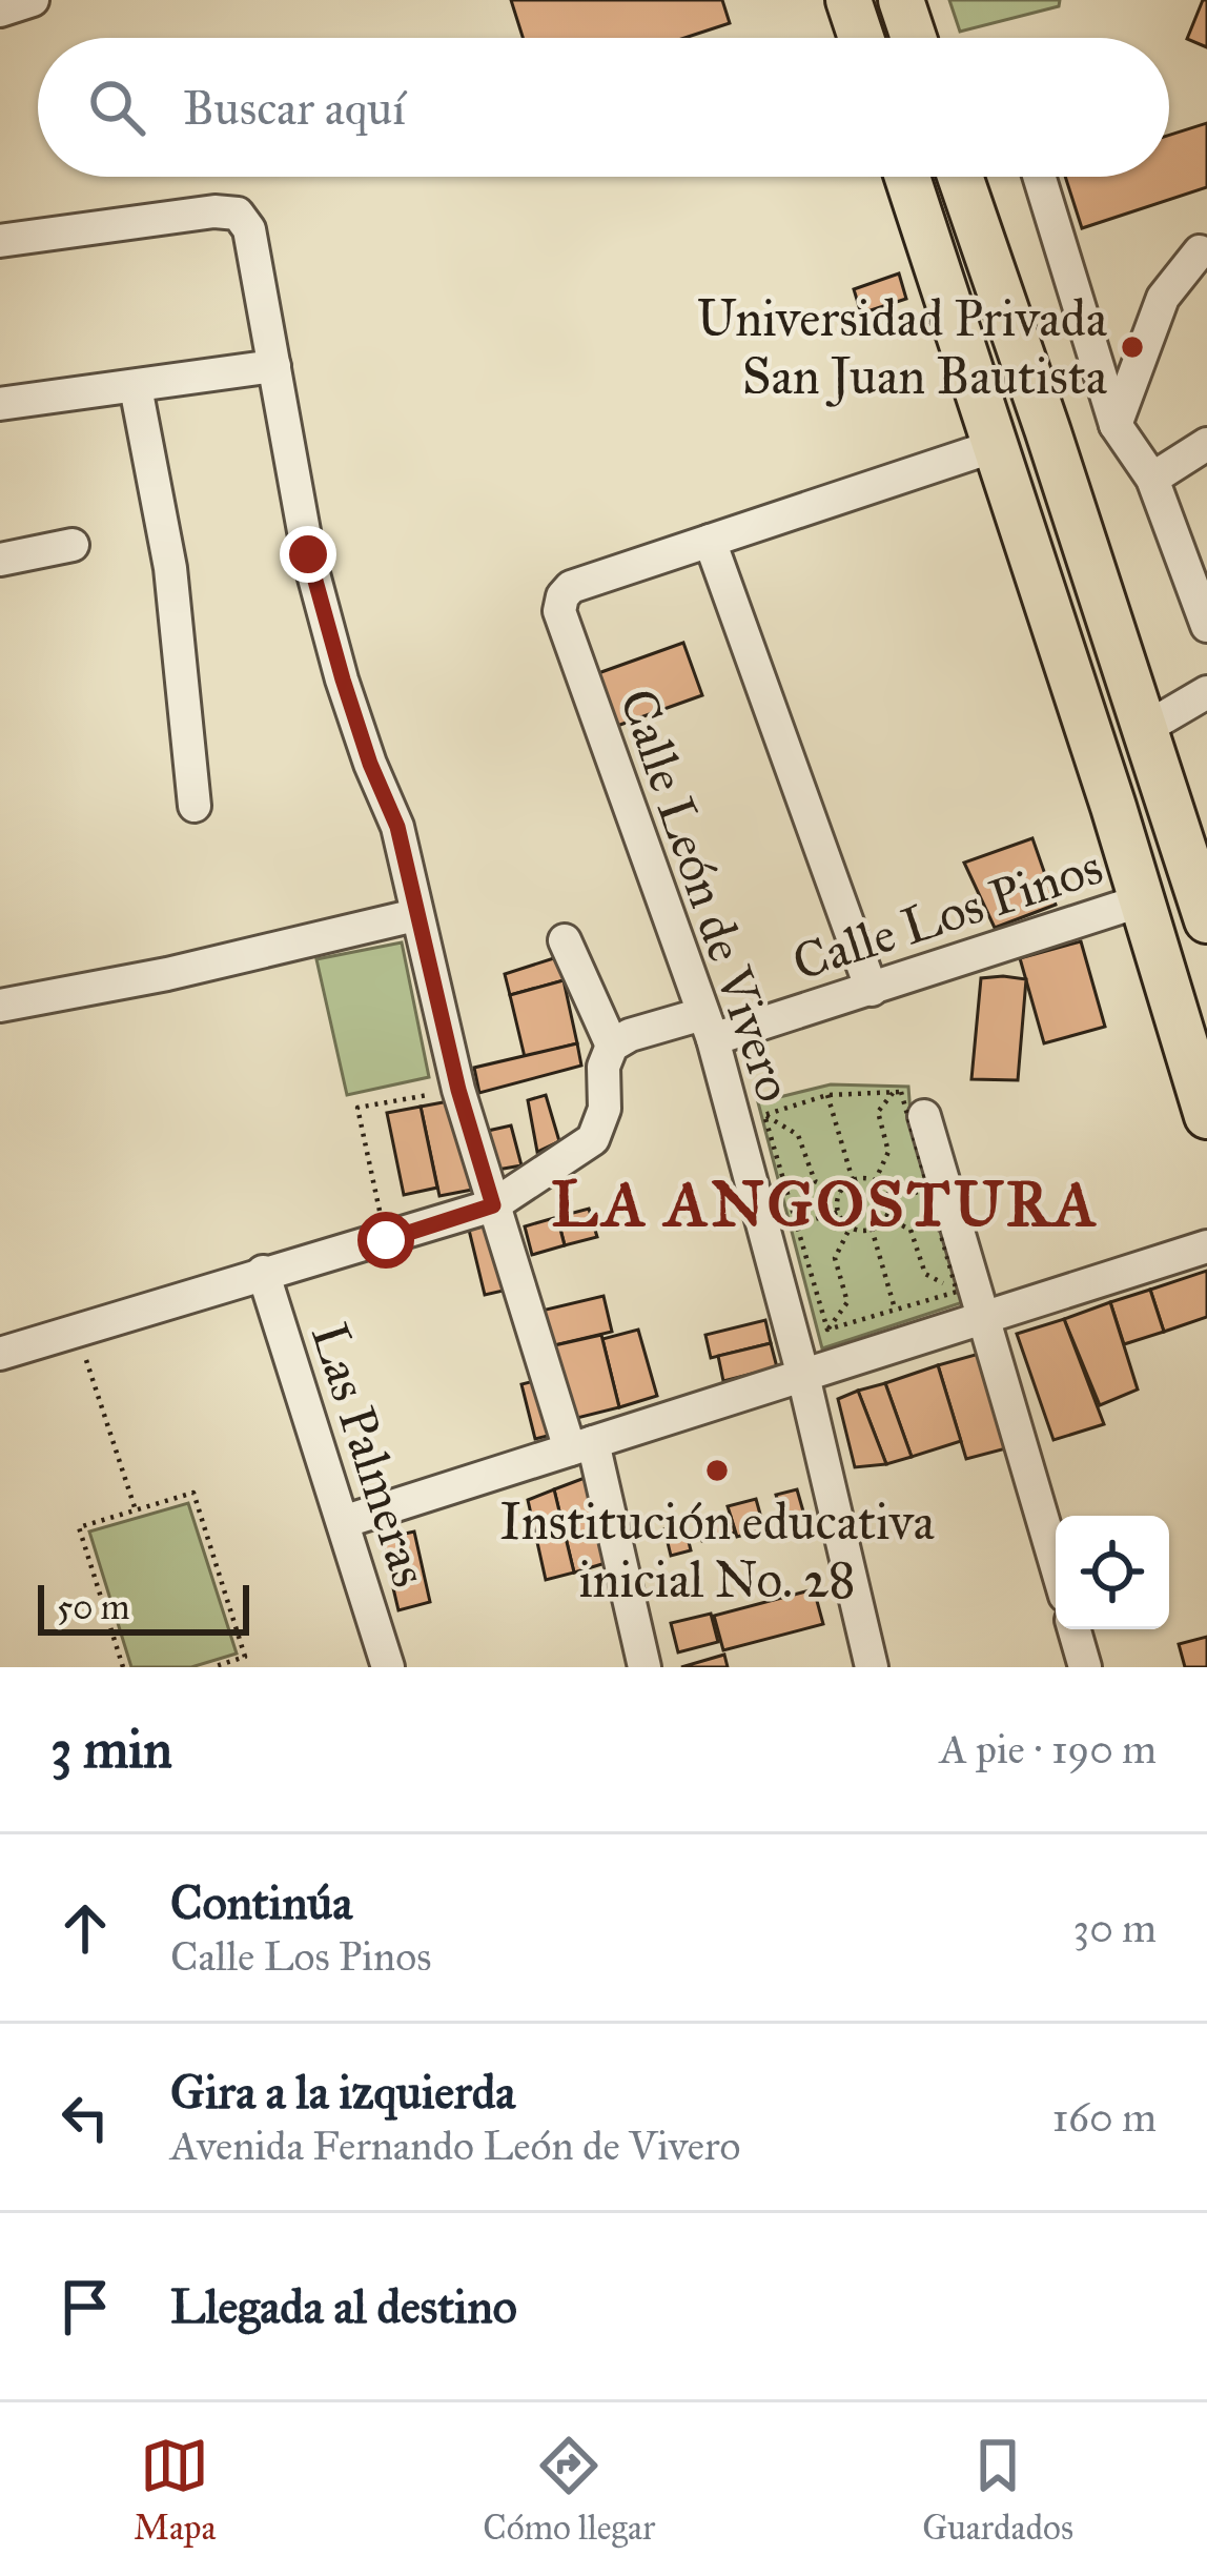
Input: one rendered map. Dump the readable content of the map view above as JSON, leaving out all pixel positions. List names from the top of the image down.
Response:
{
  "streets": {
    "street": ["Calle León de Vivero", "Calle Los Pinos", "Las Palmeras"]
  },
  "crossings": [
    ["Calle León de Vivero", "Calle Los Pinos"]
  ],
  "districts": ["LA ANGOSTURA"],
  "places": ["Universidad Privada San Juan Bautista", "Institución educativa inicial No. 28"],
  "scale_bar": "50 m",
  "page": {
    "search": "Buscar aquí",
    "scale": "50 m",
    "heading": ["3 min", "A pie · 190 m"],
    "list": [
      ["Continúa", "Calle Los Pinos", "30 m"],
      ["Gira a la izquierda", "Avenida Fernando León de Vivero", "160 m"],
      "Llegada al destino"
    ],
    "nav": ["Mapa", "Cómo llegar", "Guardados"]
  }
}
